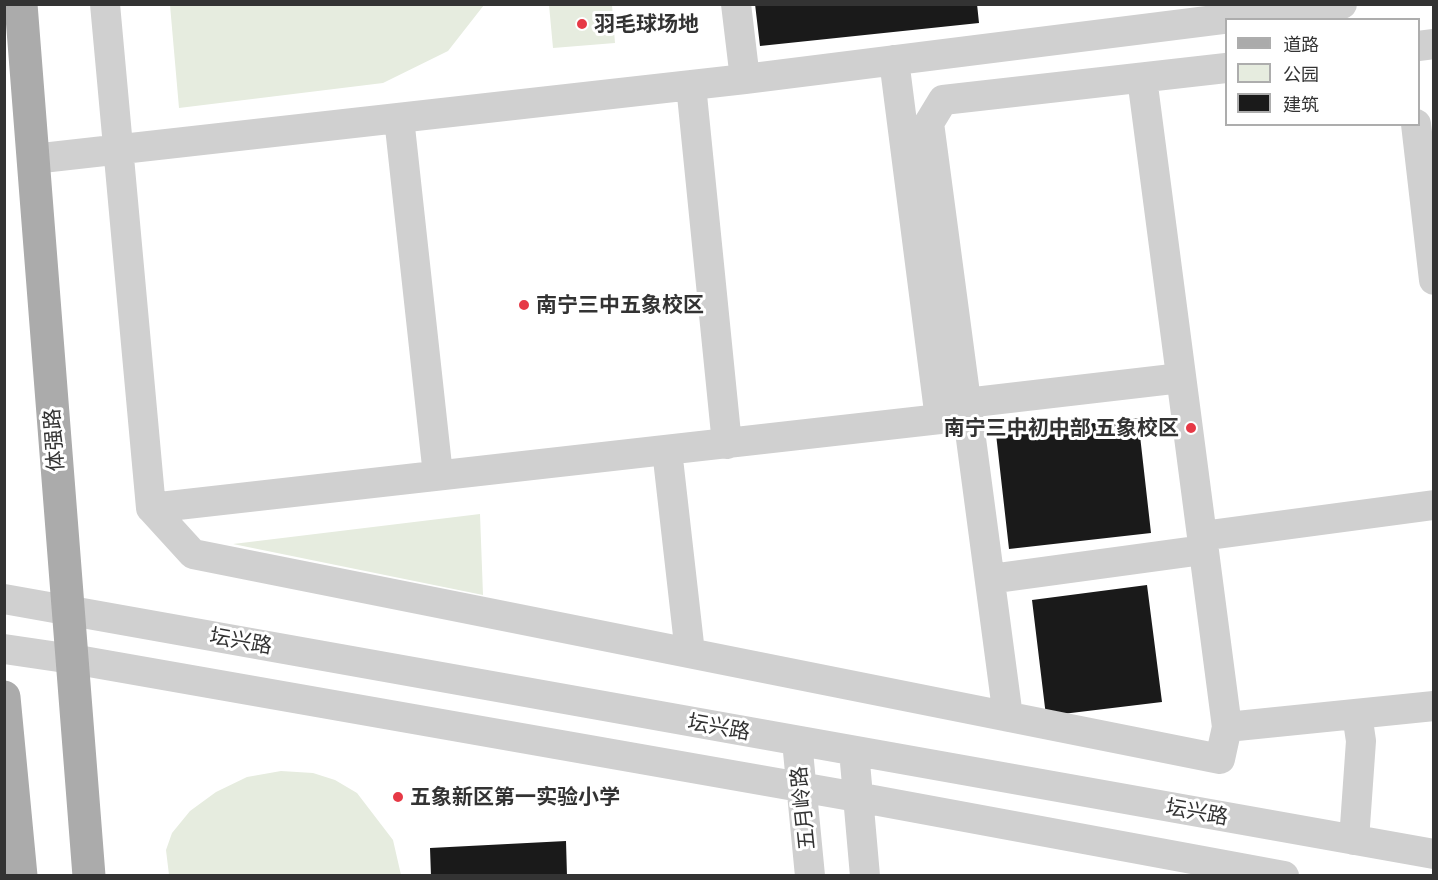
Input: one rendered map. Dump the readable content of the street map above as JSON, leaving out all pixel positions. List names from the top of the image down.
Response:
{
  "streets": {
    "main road": ["体强路"],
    "street": ["坛兴路", "五月岭路"]
  },
  "crossings": [
    ["体强路", "坛兴路"],
    ["坛兴路", "五月岭路"]
  ],
  "places": [
    "羽毛球场地",
    "南宁三中五象校区",
    "南宁三中初中部 五象校区",
    "五象新区第一实验小学"
  ],
  "legend": ["道路", "公园", "建筑"]
}
